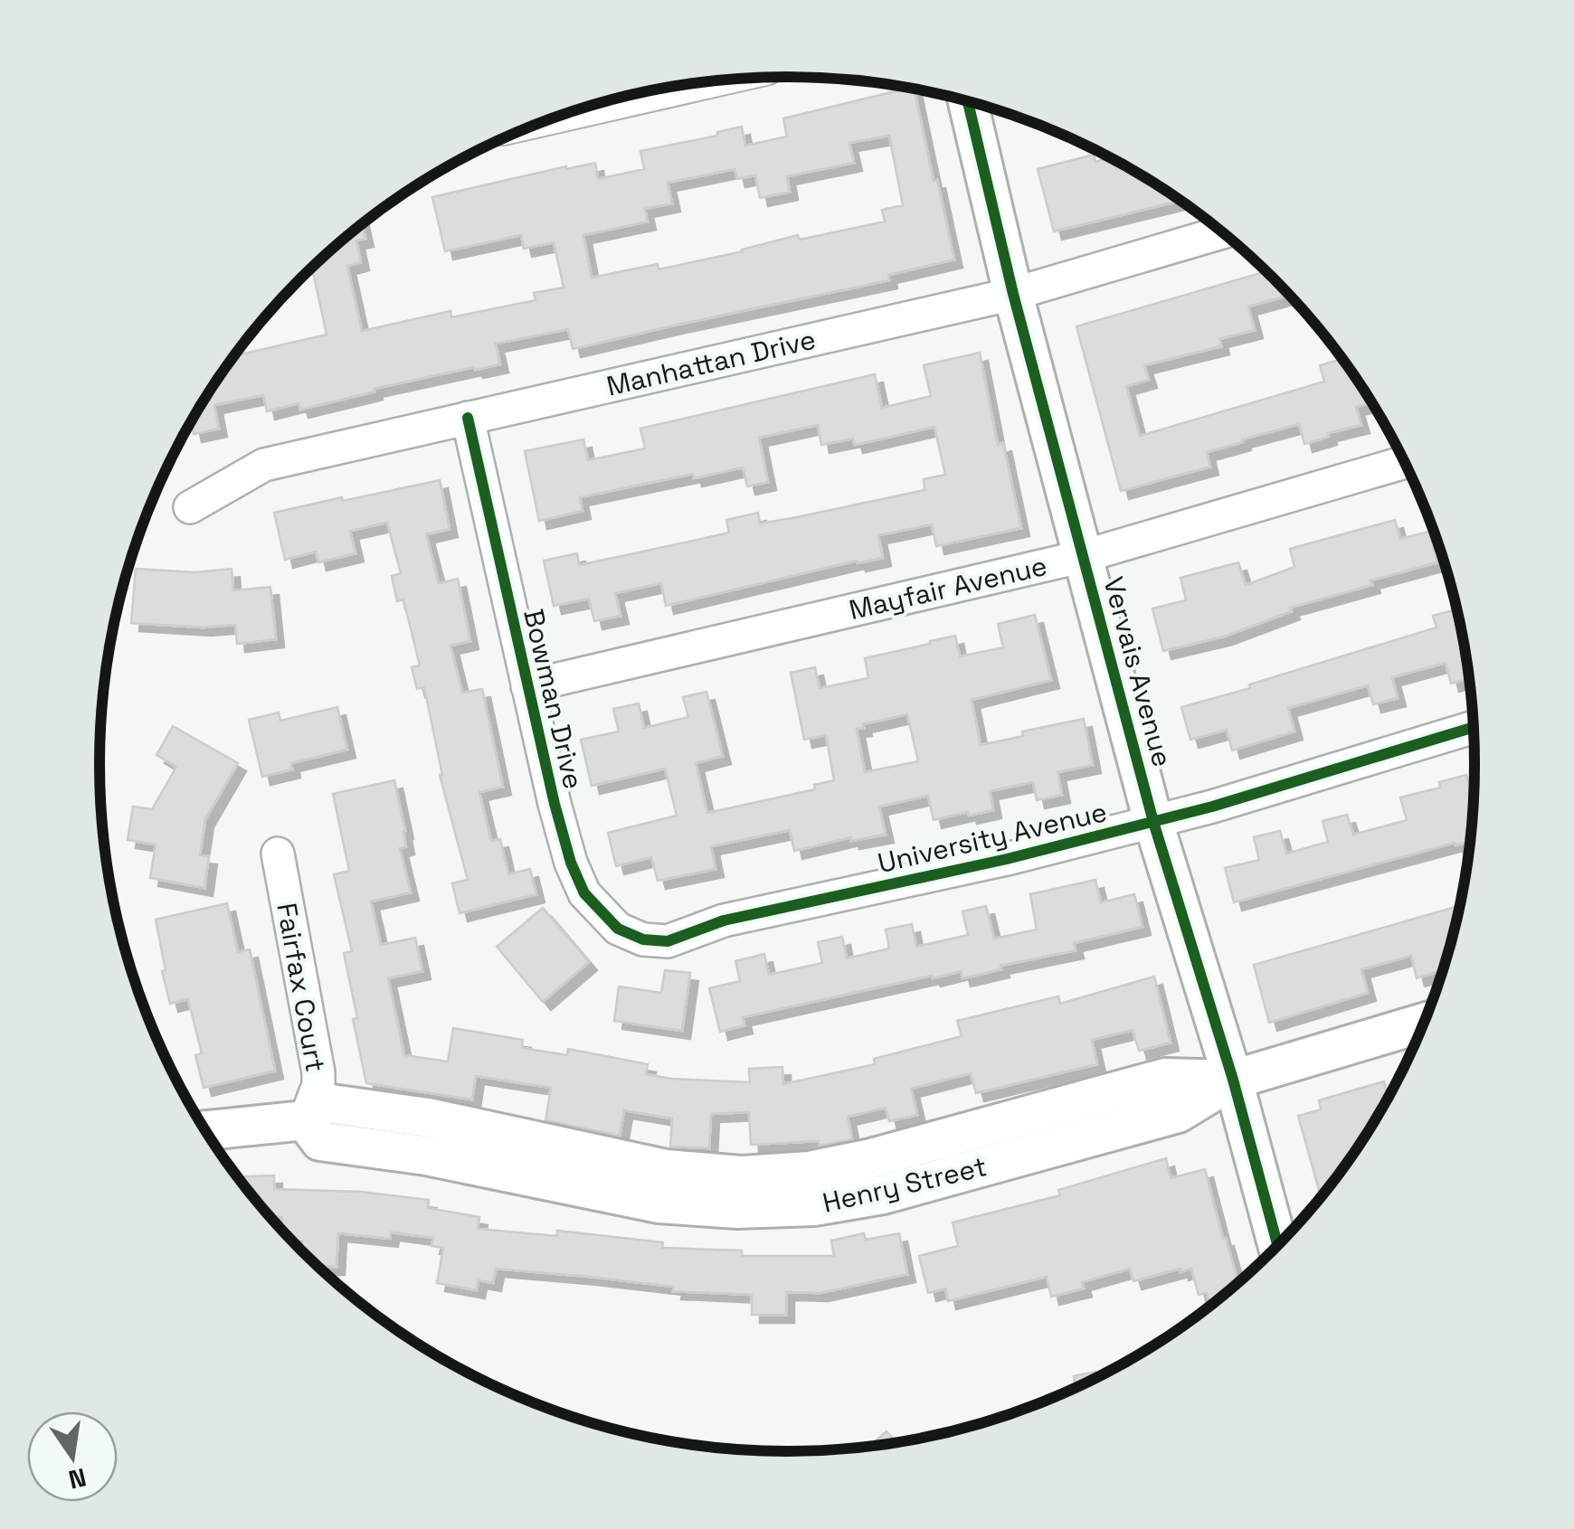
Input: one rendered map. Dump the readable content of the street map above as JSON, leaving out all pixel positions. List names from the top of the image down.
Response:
{
  "streets": {
    "street": [
      "Manhattan Drive",
      "Mayfair Avenue",
      "Vervais Avenue",
      "Bowman Drive",
      "University Avenue",
      "Fairfax Court",
      "Henry Street"
    ]
  },
  "crossings": [
    ["Manhattan Drive", "Vervais Avenue"],
    ["Manhattan Drive", "Bowman Drive"],
    ["Mayfair Avenue", "Vervais Avenue"],
    ["Mayfair Avenue", "Bowman Drive"],
    ["Vervais Avenue", "University Avenue"],
    ["Vervais Avenue", "Henry Street"],
    ["Bowman Drive", "University Avenue"],
    ["Fairfax Court", "Henry Street"]
  ],
  "north": "bottom"
}
